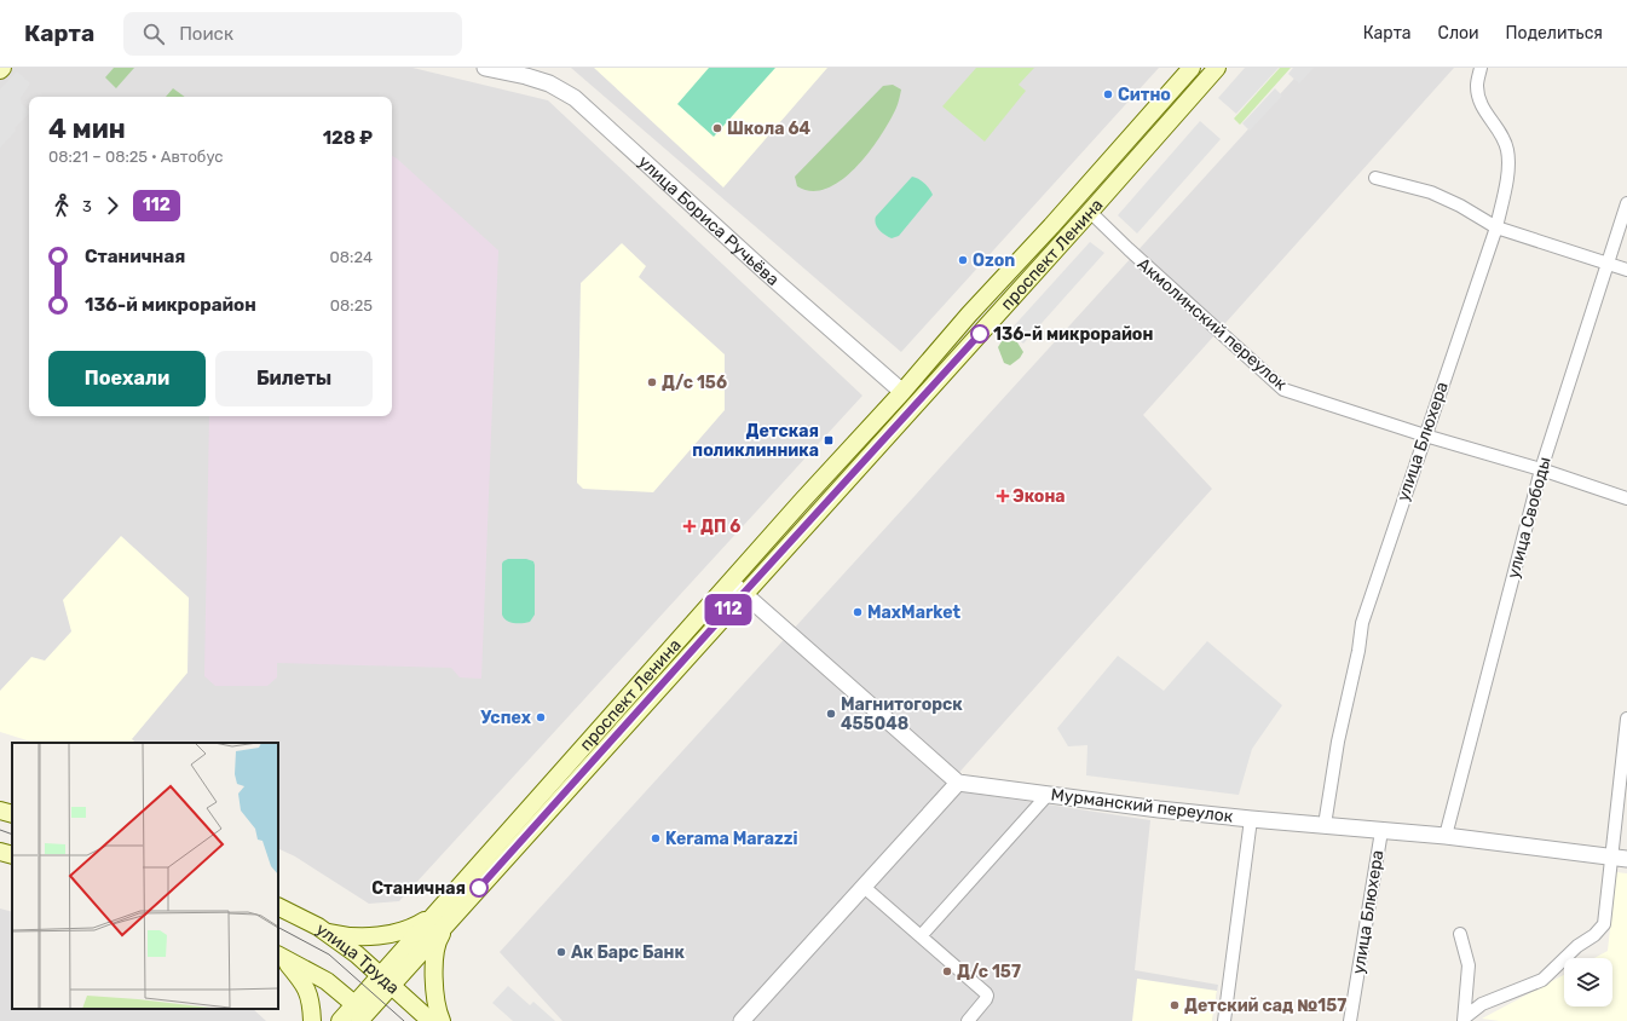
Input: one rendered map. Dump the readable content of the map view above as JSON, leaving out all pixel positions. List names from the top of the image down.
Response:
{
  "streets": {
    "main road": ["улица Бориса Ручьёва", "проспект Ленина", "улица Труда"],
    "street": [
      "Акмолинский переулок",
      "улица Блюхера",
      "улица Свободы",
      "Мурманский переулок"
    ]
  },
  "crossings": [
    ["улица Бориса Ручьёва", "проспект Ленина"],
    ["проспект Ленина", "Акмолинский переулок"],
    ["проспект Ленина", "улица Труда"],
    ["Акмолинский переулок", "улица Блюхера"],
    ["Акмолинский переулок", "улица Свободы"],
    ["улица Блюхера", "Мурманский переулок"],
    ["улица Свободы", "Мурманский переулок"]
  ],
  "places": {
    "other": [
      "Ситно",
      "Школа 64",
      "Ozon",
      "136-й микрорайон",
      "Д/с 156",
      "MaxMarket",
      "Магнитогорск 455048",
      "Успех",
      "Kerama Marazzi",
      "Станичная",
      "Ак Барс Банк",
      "Д/с 157",
      "Детский сад №157"
    ],
    "transit": ["Детская поликлинника"],
    "health": ["Экона", "ДП 6"]
  },
  "lines": ["bus line 112"],
  "page": {
    "header": "Карта",
    "search": "Поиск",
    "nav": ["Карта", "Слои", "Поделиться"],
    "on_map": "112",
    "heading": ["4 мин", "08:21 – 08:25 · Автобус", "128 ₽"],
    "legs": ["3", "112"],
    "list": [
      {
        "name": "Станичная",
        "value": "08:24"
      },
      {
        "name": "136-й микрорайон",
        "value": "08:25"
      }
    ],
    "buttons": ["Поехали", "Билеты"]
  }
}
